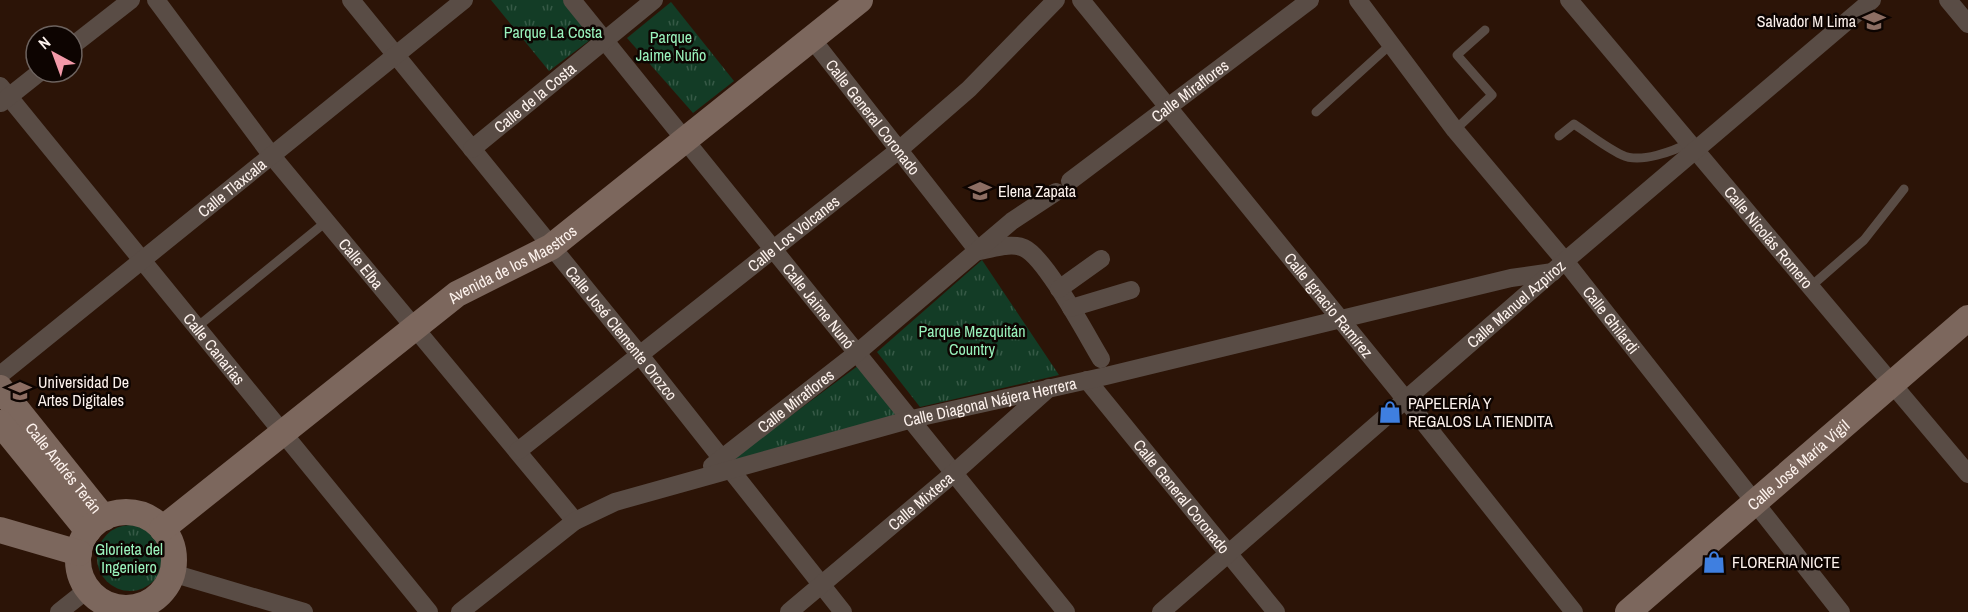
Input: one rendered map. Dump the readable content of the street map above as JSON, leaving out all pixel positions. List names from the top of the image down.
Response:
{
  "streets": {
    "street": [
      "Calle Miraflores",
      "Calle de la Costa",
      "Calle General Coronado",
      "Calle Tlaxcala",
      "Calle Los Volcanes",
      "Calle Nicolás Romero",
      "Calle Elba",
      "Avenida de los Maestros",
      "Calle Jaime Nunó",
      "Calle Ignacio Ramírez",
      "Calle Manuel Azpiroz",
      "Calle Ghilardi",
      "Calle José Clemente Orozco",
      "Calle Canarias",
      "Calle Diagonal Nájera Herrera",
      "Calle José María Vigil",
      "Calle Andrés Terán",
      "Calle Mixteca"
    ]
  },
  "crossings": [
    ["Calle Miraflores", "Calle General Coronado"],
    ["Calle Miraflores", "Calle Jaime Nunó"],
    ["Calle Miraflores", "Calle Ignacio Ramírez"],
    ["Calle Miraflores", "Calle José Clemente Orozco"],
    ["Calle Miraflores", "Calle Diagonal Nájera Herrera"],
    ["Calle de la Costa", "Calle Jaime Nunó"],
    ["Calle de la Costa", "Calle José Clemente Orozco"],
    ["Calle General Coronado", "Calle Los Volcanes"],
    ["Calle General Coronado", "Avenida de los Maestros"],
    ["Calle General Coronado", "Calle Manuel Azpiroz"],
    ["Calle General Coronado", "Calle Diagonal Nájera Herrera"],
    ["Calle Tlaxcala", "Calle Elba"],
    ["Calle Tlaxcala", "Calle José Clemente Orozco"],
    ["Calle Tlaxcala", "Calle Canarias"],
    ["Calle Los Volcanes", "Calle Elba"],
    ["Calle Los Volcanes", "Calle Jaime Nunó"],
    ["Calle Los Volcanes", "Calle José Clemente Orozco"],
    ["Calle Nicolás Romero", "Calle Manuel Azpiroz"],
    ["Calle Nicolás Romero", "Calle José María Vigil"],
    ["Calle Elba", "Avenida de los Maestros"],
    ["Calle Elba", "Calle Diagonal Nájera Herrera"],
    ["Avenida de los Maestros", "Calle Jaime Nunó"],
    ["Avenida de los Maestros", "Calle José Clemente Orozco"],
    ["Avenida de los Maestros", "Calle Canarias"],
    ["Avenida de los Maestros", "Calle Andrés Terán"],
    ["Calle Jaime Nunó", "Calle Diagonal Nájera Herrera"],
    ["Calle Jaime Nunó", "Calle Mixteca"],
    ["Calle Ignacio Ramírez", "Calle Manuel Azpiroz"],
    ["Calle Ignacio Ramírez", "Calle Diagonal Nájera Herrera"],
    ["Calle Manuel Azpiroz", "Calle Ghilardi"],
    ["Calle Manuel Azpiroz", "Calle Diagonal Nájera Herrera"],
    ["Calle Ghilardi", "Calle Diagonal Nájera Herrera"],
    ["Calle Ghilardi", "Calle José María Vigil"],
    ["Calle José Clemente Orozco", "Calle Diagonal Nájera Herrera"],
    ["Calle José Clemente Orozco", "Calle Mixteca"],
    ["Calle Diagonal Nájera Herrera", "Calle Mixteca"]
  ],
  "parks": [
    "Parque La Costa",
    "Parque Jaime Nuño",
    "Parque Mezquitán Country",
    "Glorieta del Ingeniero"
  ],
  "places": {
    "school or university": ["Salvador M Lima", "Elena Zapata", "Universidad De Artes Digitales"],
    "shop": ["PAPELERÍA Y REGALOS LA TIENDITA", "FLORERIA NICTE"]
  },
  "north": "top left"
}
